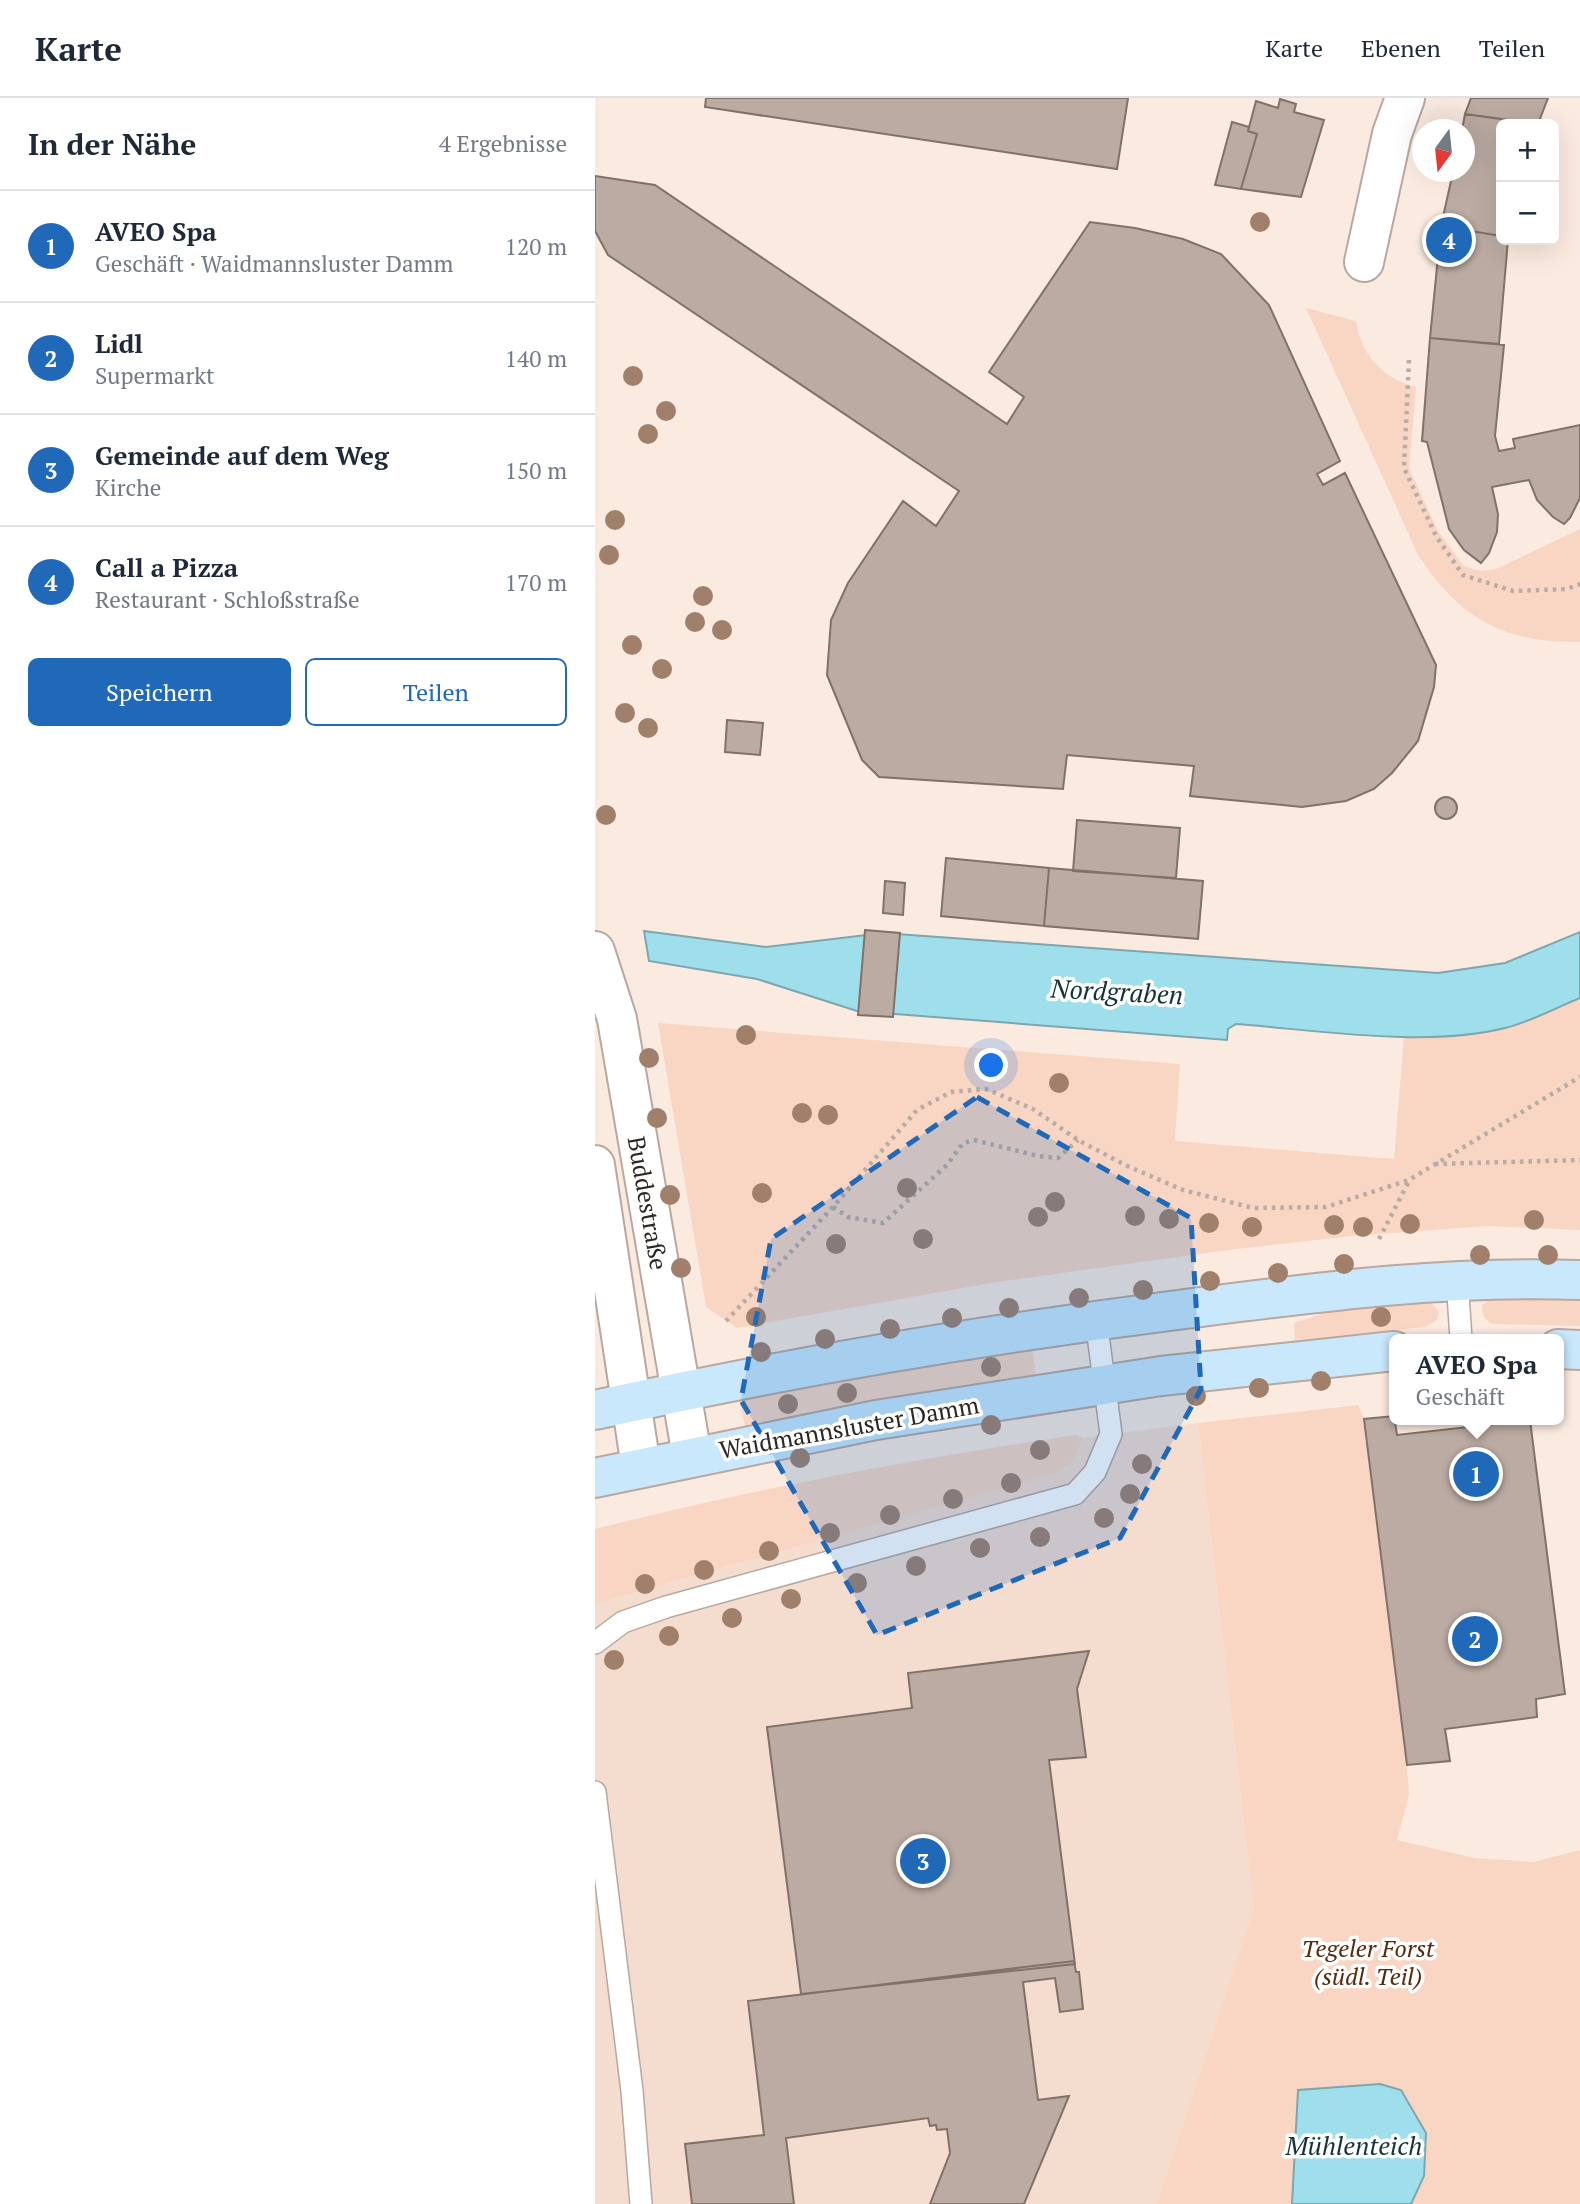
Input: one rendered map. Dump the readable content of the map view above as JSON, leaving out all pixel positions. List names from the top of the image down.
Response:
{
  "streets": {
    "main road": ["Waidmannsluster Damm"],
    "street": ["Buddestraße"]
  },
  "crossings": [
    ["Buddestraße", "Waidmannsluster Damm"]
  ],
  "water": ["Nordgraben", "Mühlenteich"],
  "parks": ["Tegeler Forst (südl. Teil)"],
  "north": "bottom",
  "page": {
    "header": "Karte",
    "nav": ["Karte", "Ebenen", "Teilen"],
    "heading": ["In der Nähe", "4 Ergebnisse"],
    "map_buttons": ["+", "−"],
    "list": [
      {
        "mark": "1",
        "name": "AVEO Spa",
        "note": "Geschäft · Waidmannsluster Damm",
        "value": "120 m"
      },
      {
        "mark": "2",
        "name": "Lidl",
        "note": "Supermarkt",
        "value": "140 m"
      },
      {
        "mark": "3",
        "name": "Gemeinde auf dem Weg",
        "note": "Kirche",
        "value": "150 m"
      },
      {
        "mark": "4",
        "name": "Call a Pizza",
        "note": "Restaurant · Schloßstraße",
        "value": "170 m"
      }
    ],
    "pins": [
      "4",
      "1",
      "2",
      "3"
    ],
    "buttons": ["Speichern", "Teilen"],
    "popup": ["AVEO Spa", "Geschäft"]
  }
}
